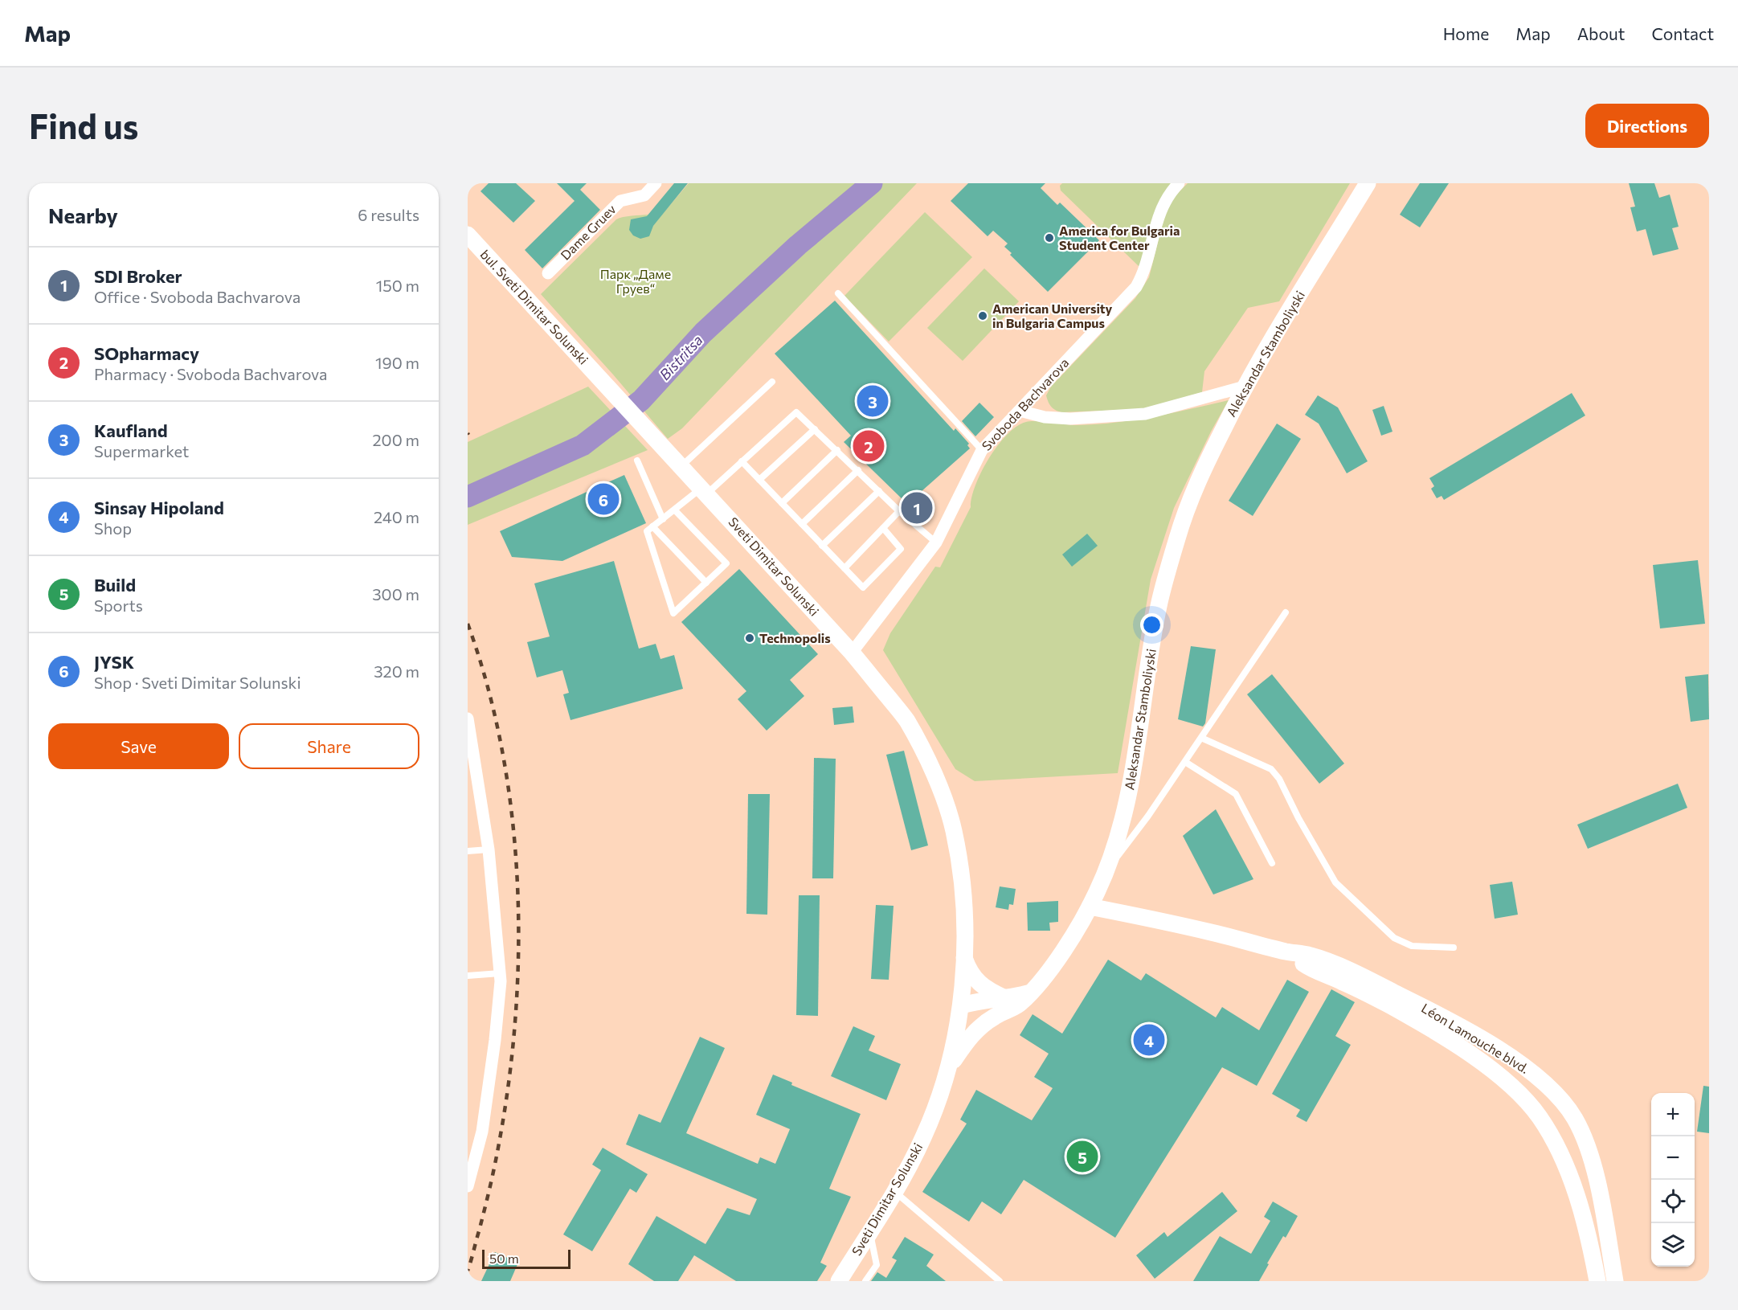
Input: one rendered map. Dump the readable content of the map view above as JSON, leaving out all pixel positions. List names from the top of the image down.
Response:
{
  "streets": {
    "street": [
      "Dame Gruev",
      "bul. Sveti Dimitar Solunski",
      "Aleksandar Stamboliyski",
      "Svoboda Bachvarova",
      "Sveti Dimitar Solunski",
      "Léon Lamouche blvd."
    ]
  },
  "crossings": [
    ["bul. Sveti Dimitar Solunski", "Sveti Dimitar Solunski"],
    ["Aleksandar Stamboliyski", "Sveti Dimitar Solunski"],
    ["Aleksandar Stamboliyski", "Léon Lamouche blvd."],
    ["Svoboda Bachvarova", "Sveti Dimitar Solunski"]
  ],
  "water": ["Bistritsa"],
  "parks": ["Парк „Даме Груев“"],
  "places": ["America for Bulgaria Student Center", "American University in Bulgaria Campus", "Technopolis"],
  "scale_bar": "50 m",
  "page": {
    "header": "Map",
    "nav": [
      "Home",
      "Map",
      "About",
      "Contact"
    ],
    "buttons": [
      "Directions",
      ["Save", "Share"]
    ],
    "title": "Find us",
    "heading": ["Nearby", "6 results"],
    "list": [
      {
        "mark": "1",
        "name": "SDI Broker",
        "note": "Office · Svoboda Bachvarova",
        "value": "150 m"
      },
      {
        "mark": "2",
        "name": "SOpharmacy",
        "note": "Pharmacy · Svoboda Bachvarova",
        "value": "190 m"
      },
      {
        "mark": "3",
        "name": "Kaufland",
        "note": "Supermarket",
        "value": "200 m"
      },
      {
        "mark": "4",
        "name": "Sinsay Hipoland",
        "note": "Shop",
        "value": "240 m"
      },
      {
        "mark": "5",
        "name": "Build",
        "note": "Sports",
        "value": "300 m"
      },
      {
        "mark": "6",
        "name": "JYSK",
        "note": "Shop · Sveti Dimitar Solunski",
        "value": "320 m"
      }
    ],
    "pins": [
      "3",
      "2",
      "6",
      "1",
      "4",
      "5"
    ],
    "map_buttons": ["+", "−"],
    "scale": "50 m"
  }
}
